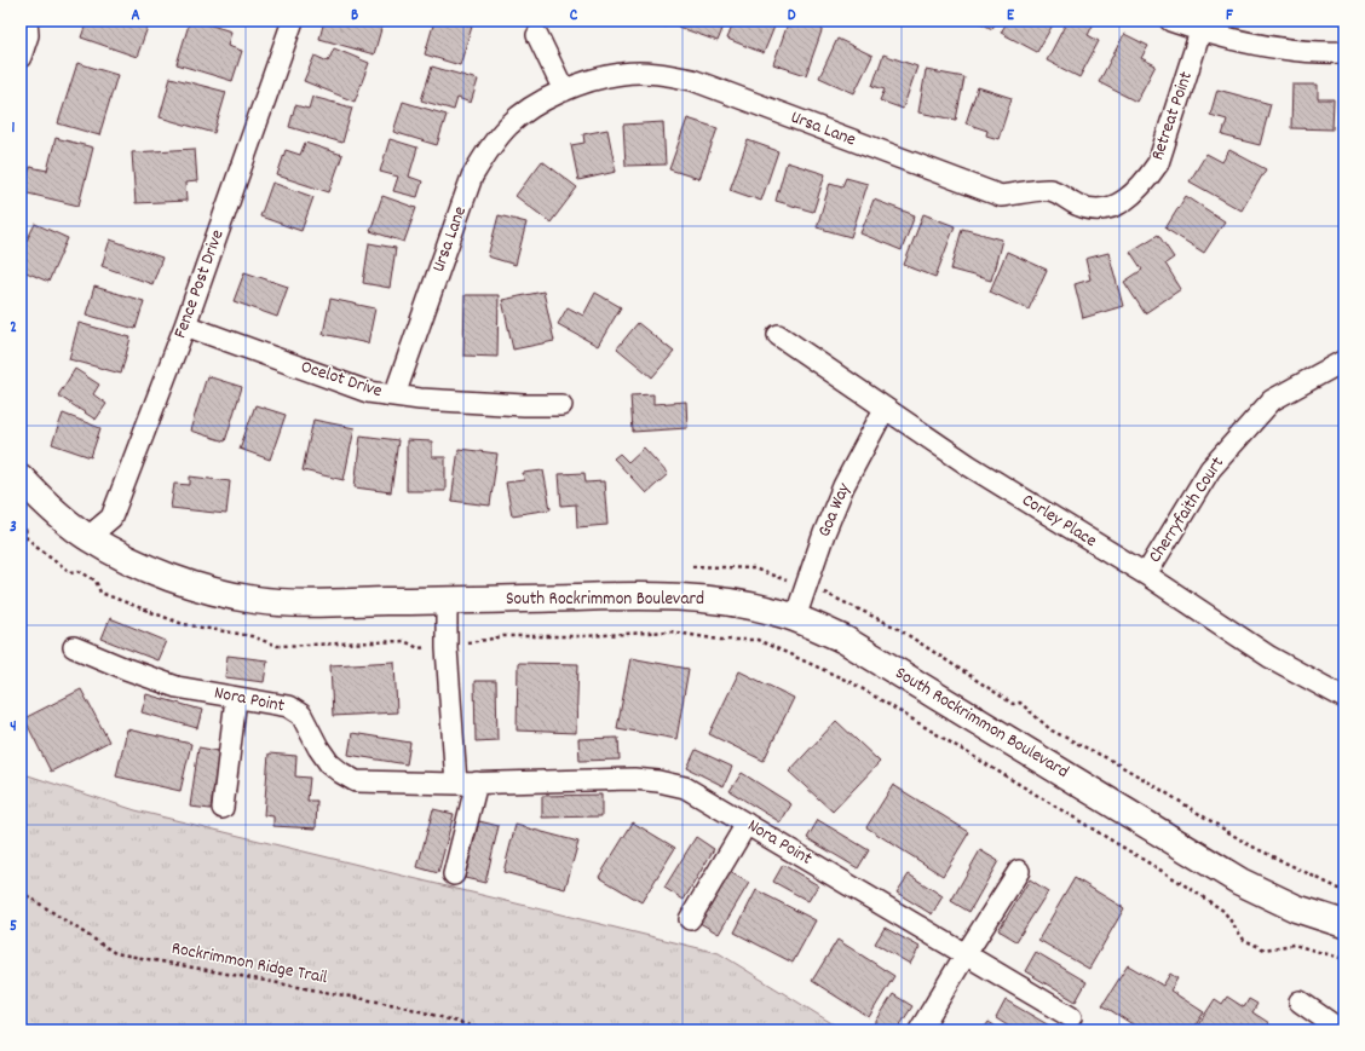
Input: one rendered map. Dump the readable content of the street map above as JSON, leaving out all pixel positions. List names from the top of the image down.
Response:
{
  "streets": {
    "main road": ["South Rockrimmon Boulevard"],
    "street": [
      "Retreat Point",
      "Ursa Lane",
      "Fence Post Drive",
      "Ocelot Drive",
      "Goa Way",
      "Cherryfaith Court",
      "Corley Place",
      "Nora Point"
    ],
    "path": ["Rockrimmon Ridge Trail"]
  },
  "crossings": [
    ["Retreat Point", "Ursa Lane"],
    ["Ursa Lane", "Ocelot Drive"],
    ["Fence Post Drive", "Ocelot Drive"],
    ["Fence Post Drive", "South Rockrimmon Boulevard"],
    ["Goa Way", "Corley Place"],
    ["Goa Way", "South Rockrimmon Boulevard"],
    ["Cherryfaith Court", "Corley Place"]
  ],
  "grid": {
    "columns": [
      "A",
      "B",
      "C",
      "D",
      "E",
      "F"
    ],
    "rows": [
      "1",
      "2",
      "3",
      "4",
      "5"
    ]
  }
}
